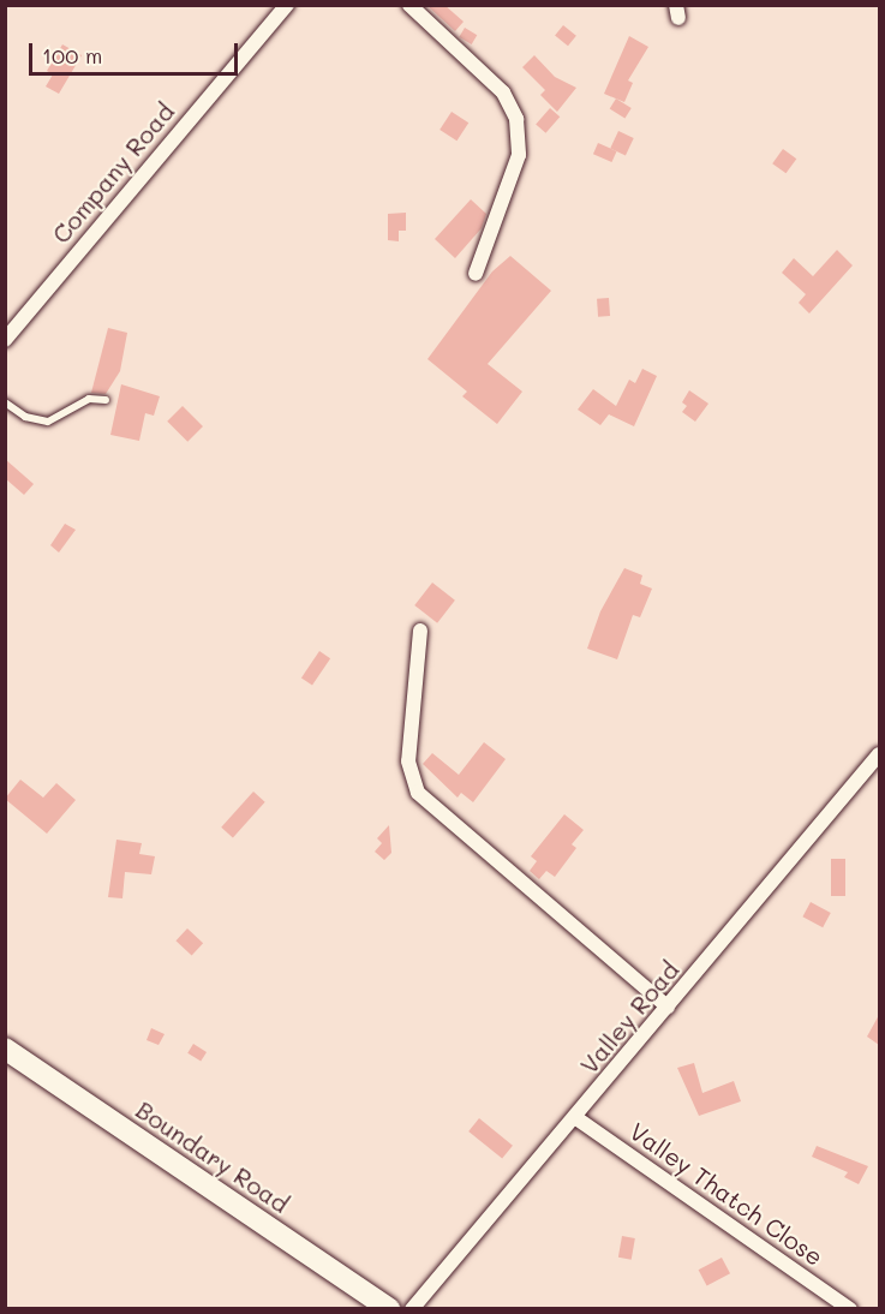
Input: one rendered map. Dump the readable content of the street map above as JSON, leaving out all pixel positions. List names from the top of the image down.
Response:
{
  "streets": {
    "main road": ["Boundary Road"],
    "street": ["Company Road", "Valley Road", "Valley Thatch Close"]
  },
  "crossings": [
    ["Valley Road", "Valley Thatch Close"]
  ],
  "scale_bar": "100 m"
}
